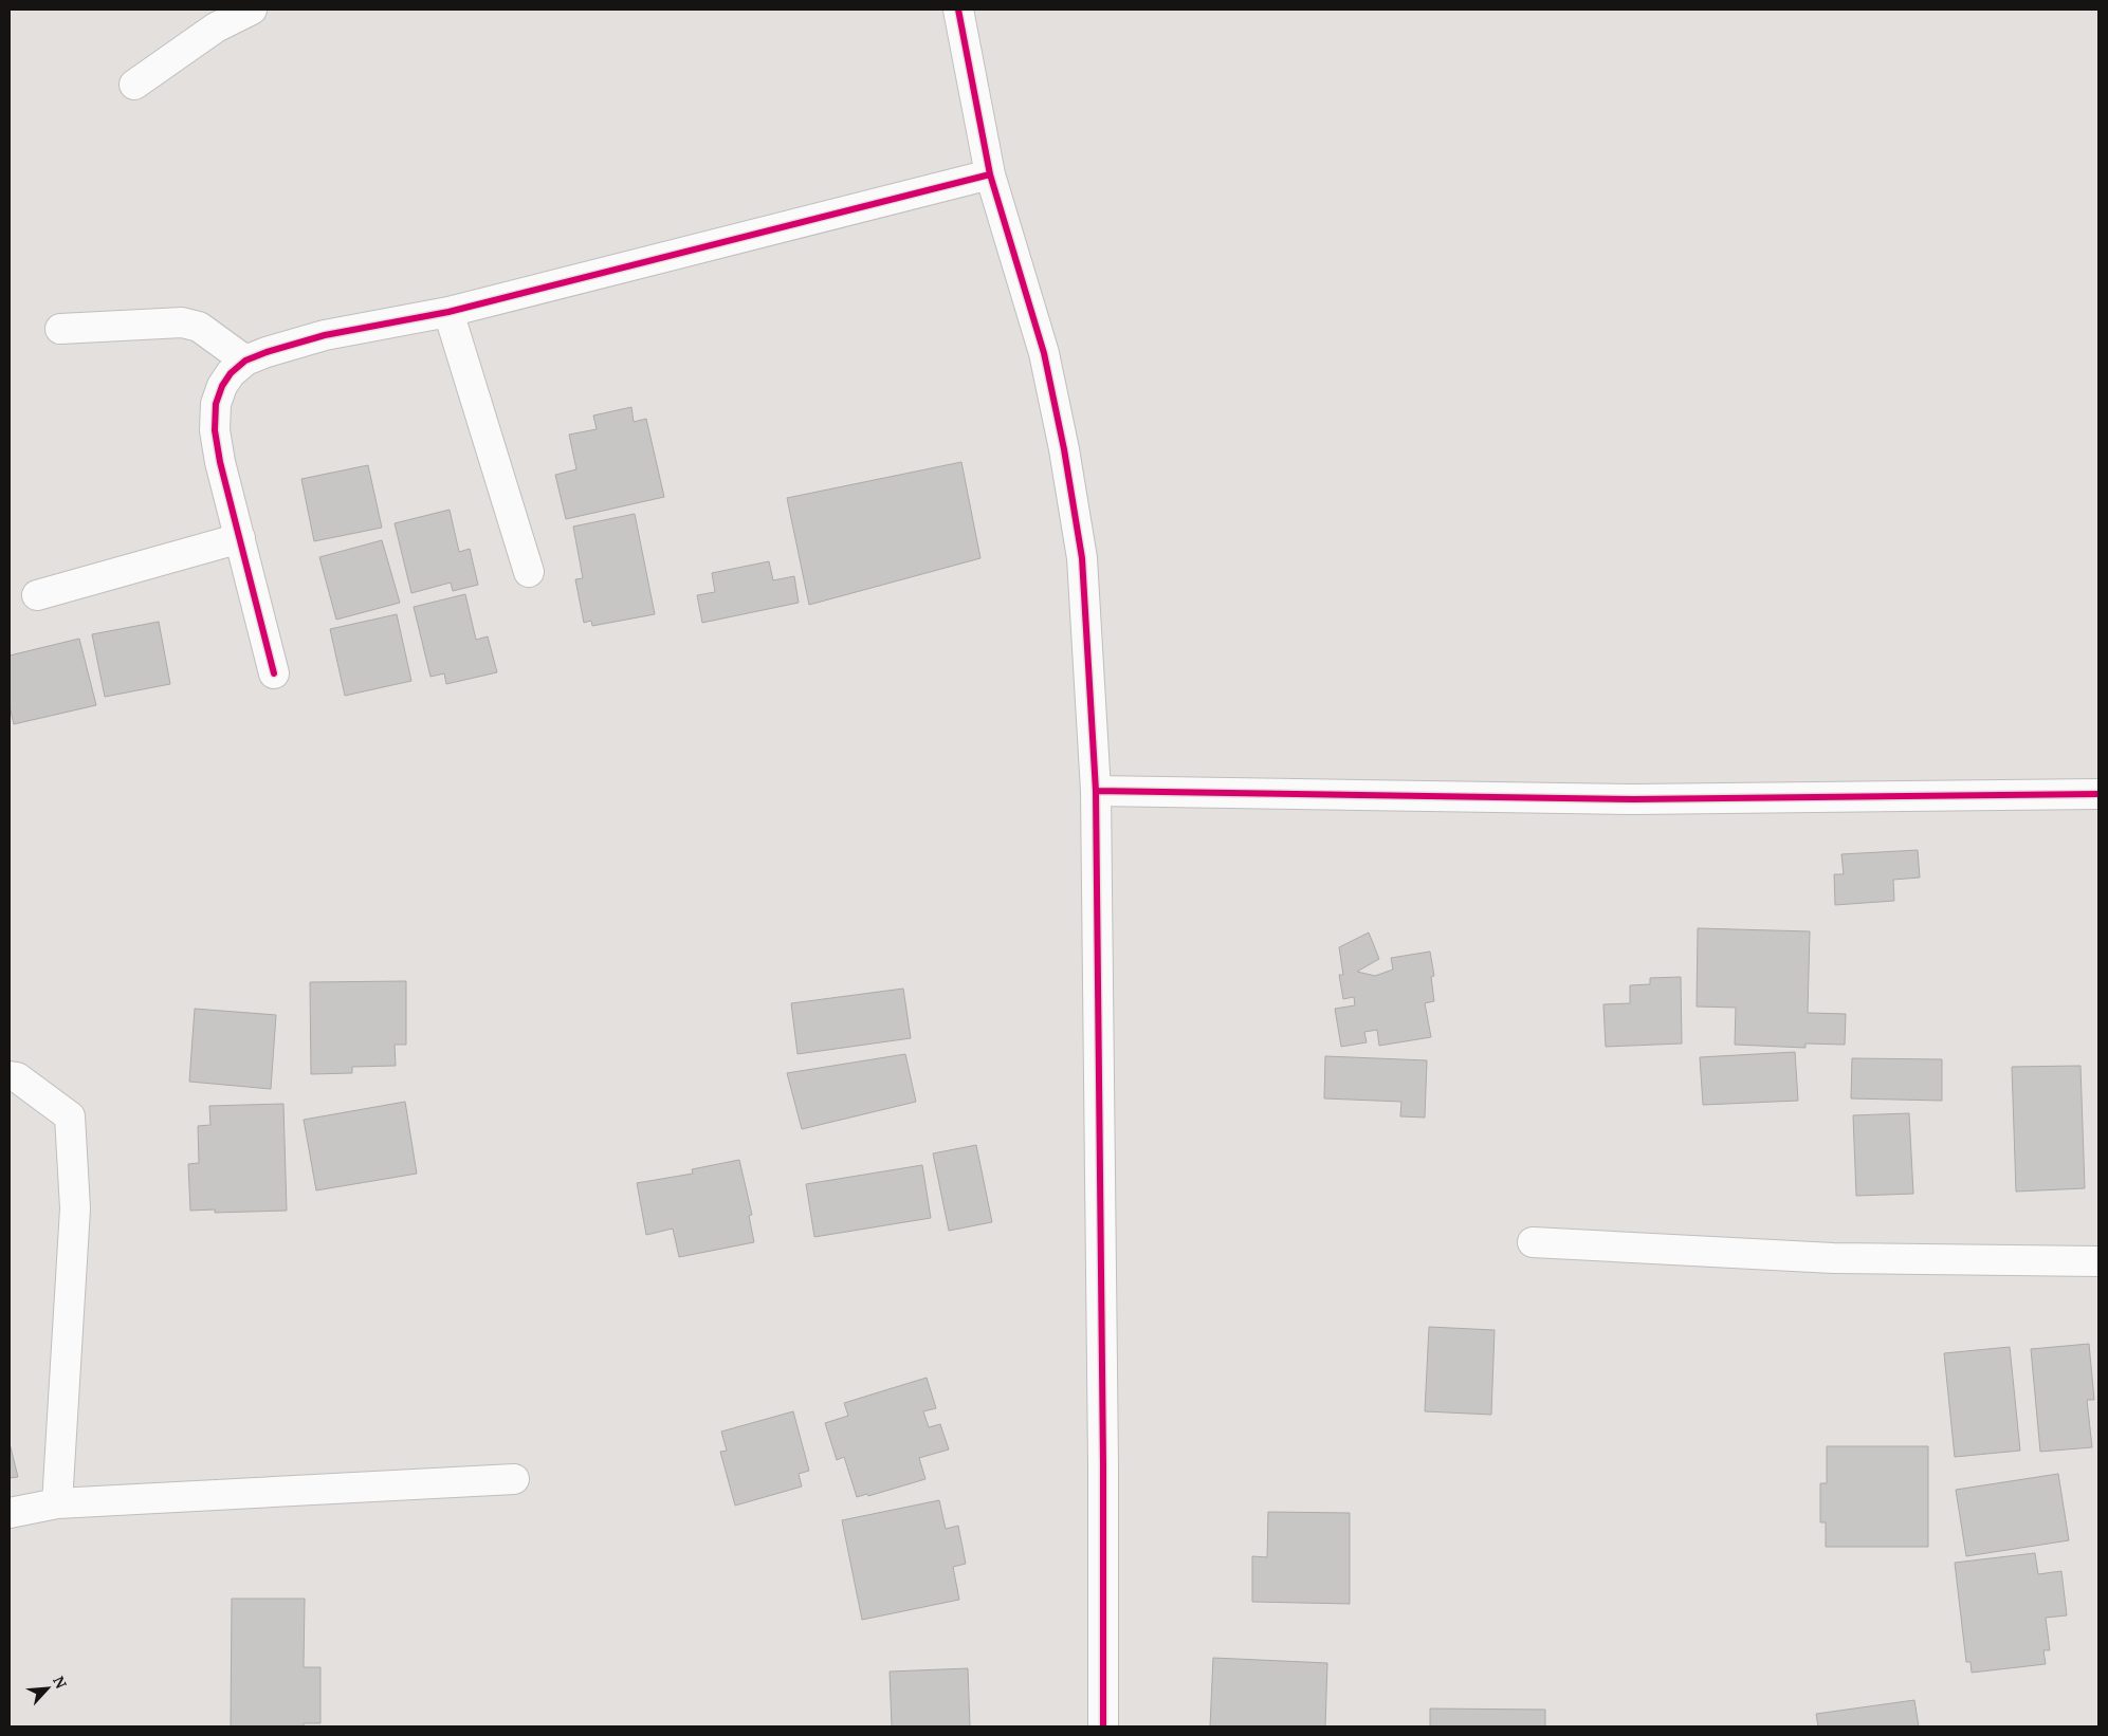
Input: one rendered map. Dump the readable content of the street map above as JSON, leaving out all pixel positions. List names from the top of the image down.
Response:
{
  "north": "top right"
}
